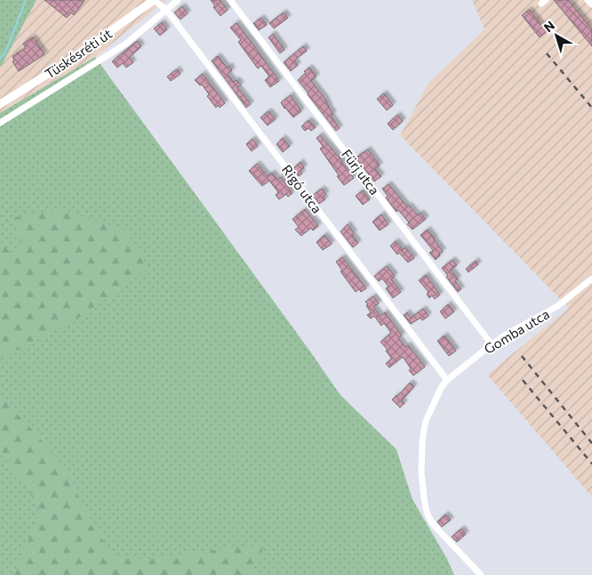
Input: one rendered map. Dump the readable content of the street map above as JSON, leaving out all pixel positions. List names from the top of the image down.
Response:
{
  "streets": {
    "street": [
      "Tüskésréti út",
      "Fürj utca",
      "Rigó utca",
      "Gomba utca"
    ]
  },
  "crossings": [
    ["Tüskésréti út", "Rigó utca"],
    ["Fürj utca", "Gomba utca"],
    ["Rigó utca", "Gomba utca"]
  ],
  "north": "top left"
}
